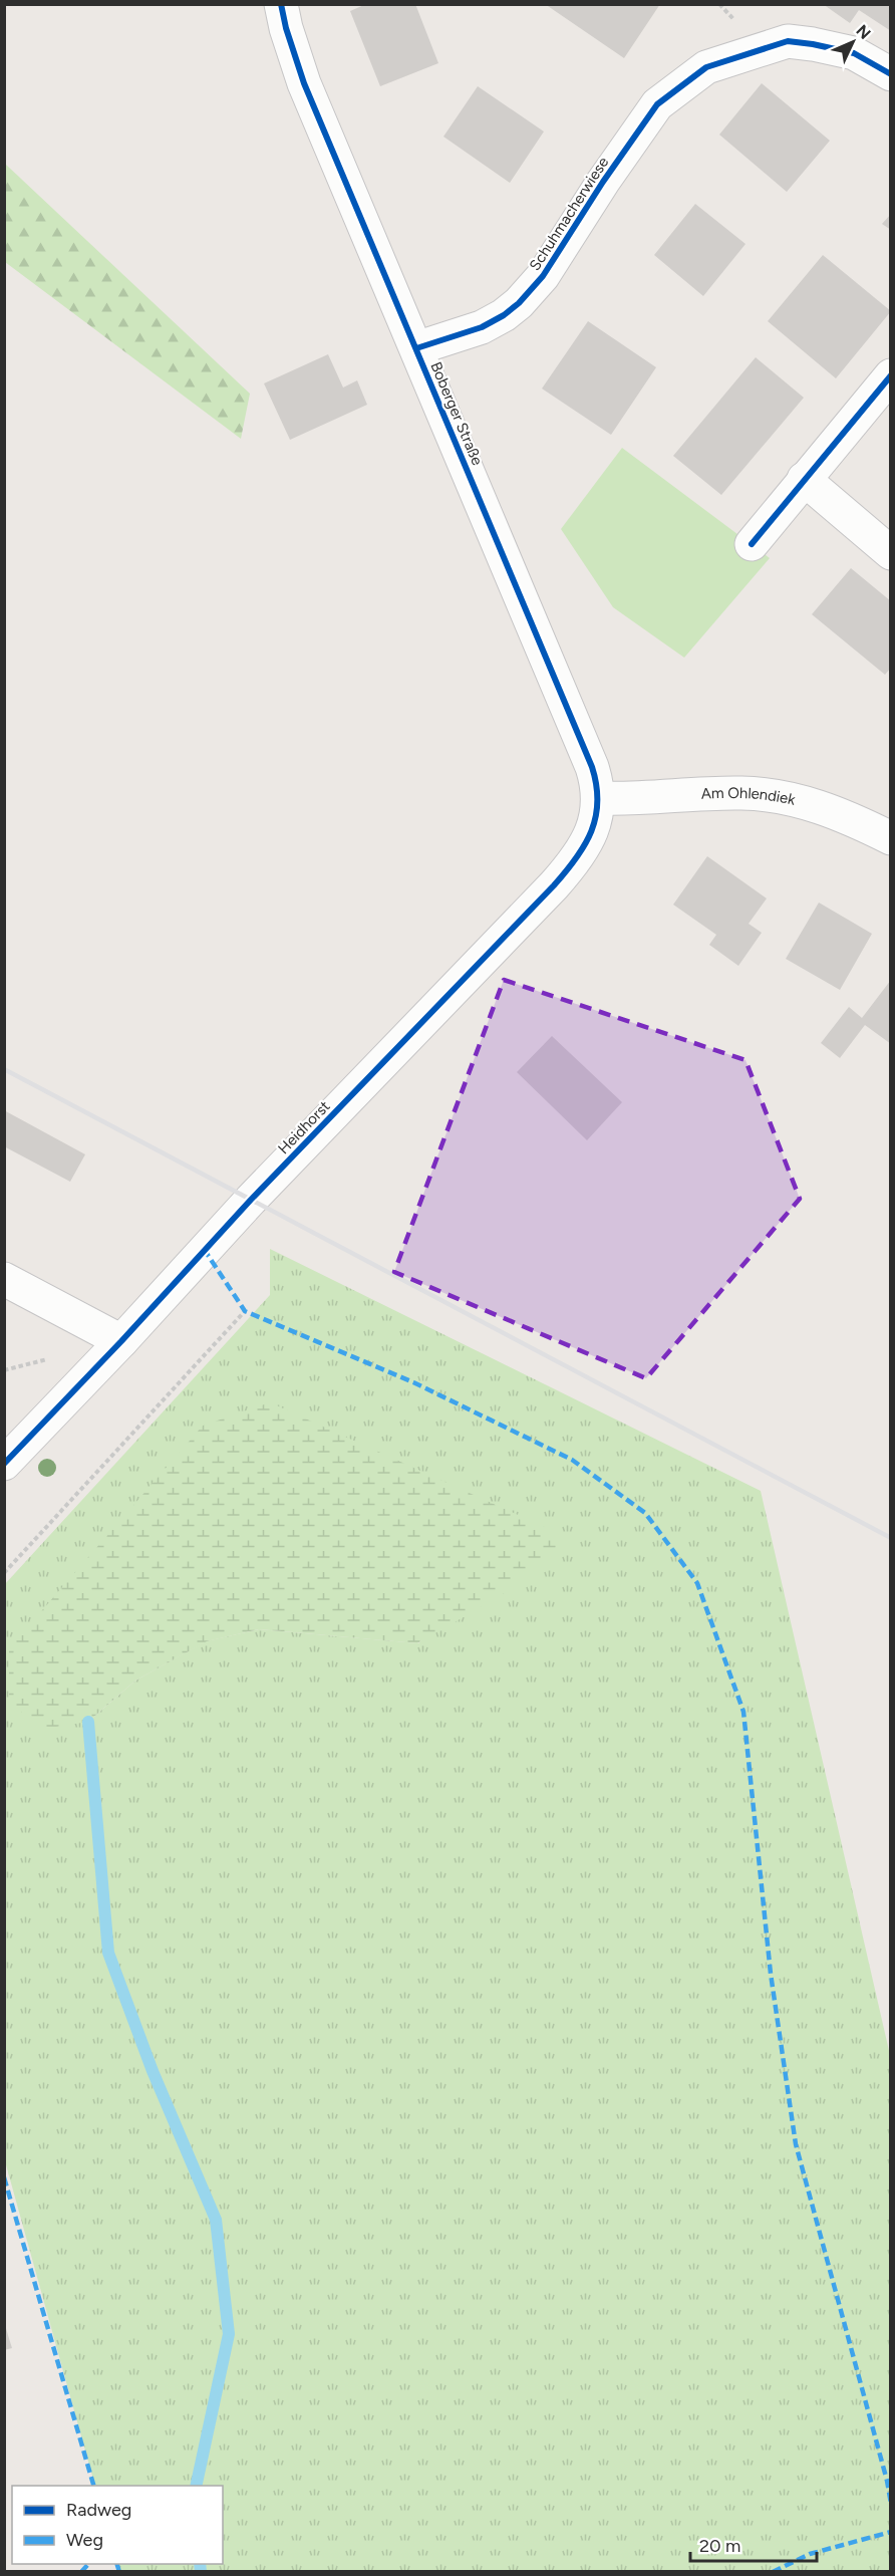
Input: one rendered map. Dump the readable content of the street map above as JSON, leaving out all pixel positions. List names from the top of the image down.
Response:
{
  "streets": {
    "street": [
      "Schuhmacherwiese",
      "Boberger Straße",
      "Am Ohlendiek",
      "Heidhorst"
    ]
  },
  "crossings": [
    ["Schuhmacherwiese", "Boberger Straße"],
    ["Boberger Straße", "Am Ohlendiek"],
    ["Boberger Straße", "Heidhorst"],
    ["Am Ohlendiek", "Heidhorst"]
  ],
  "legend": ["Radweg", "Weg"],
  "scale_bar": "20 m",
  "north": "top right"
}
